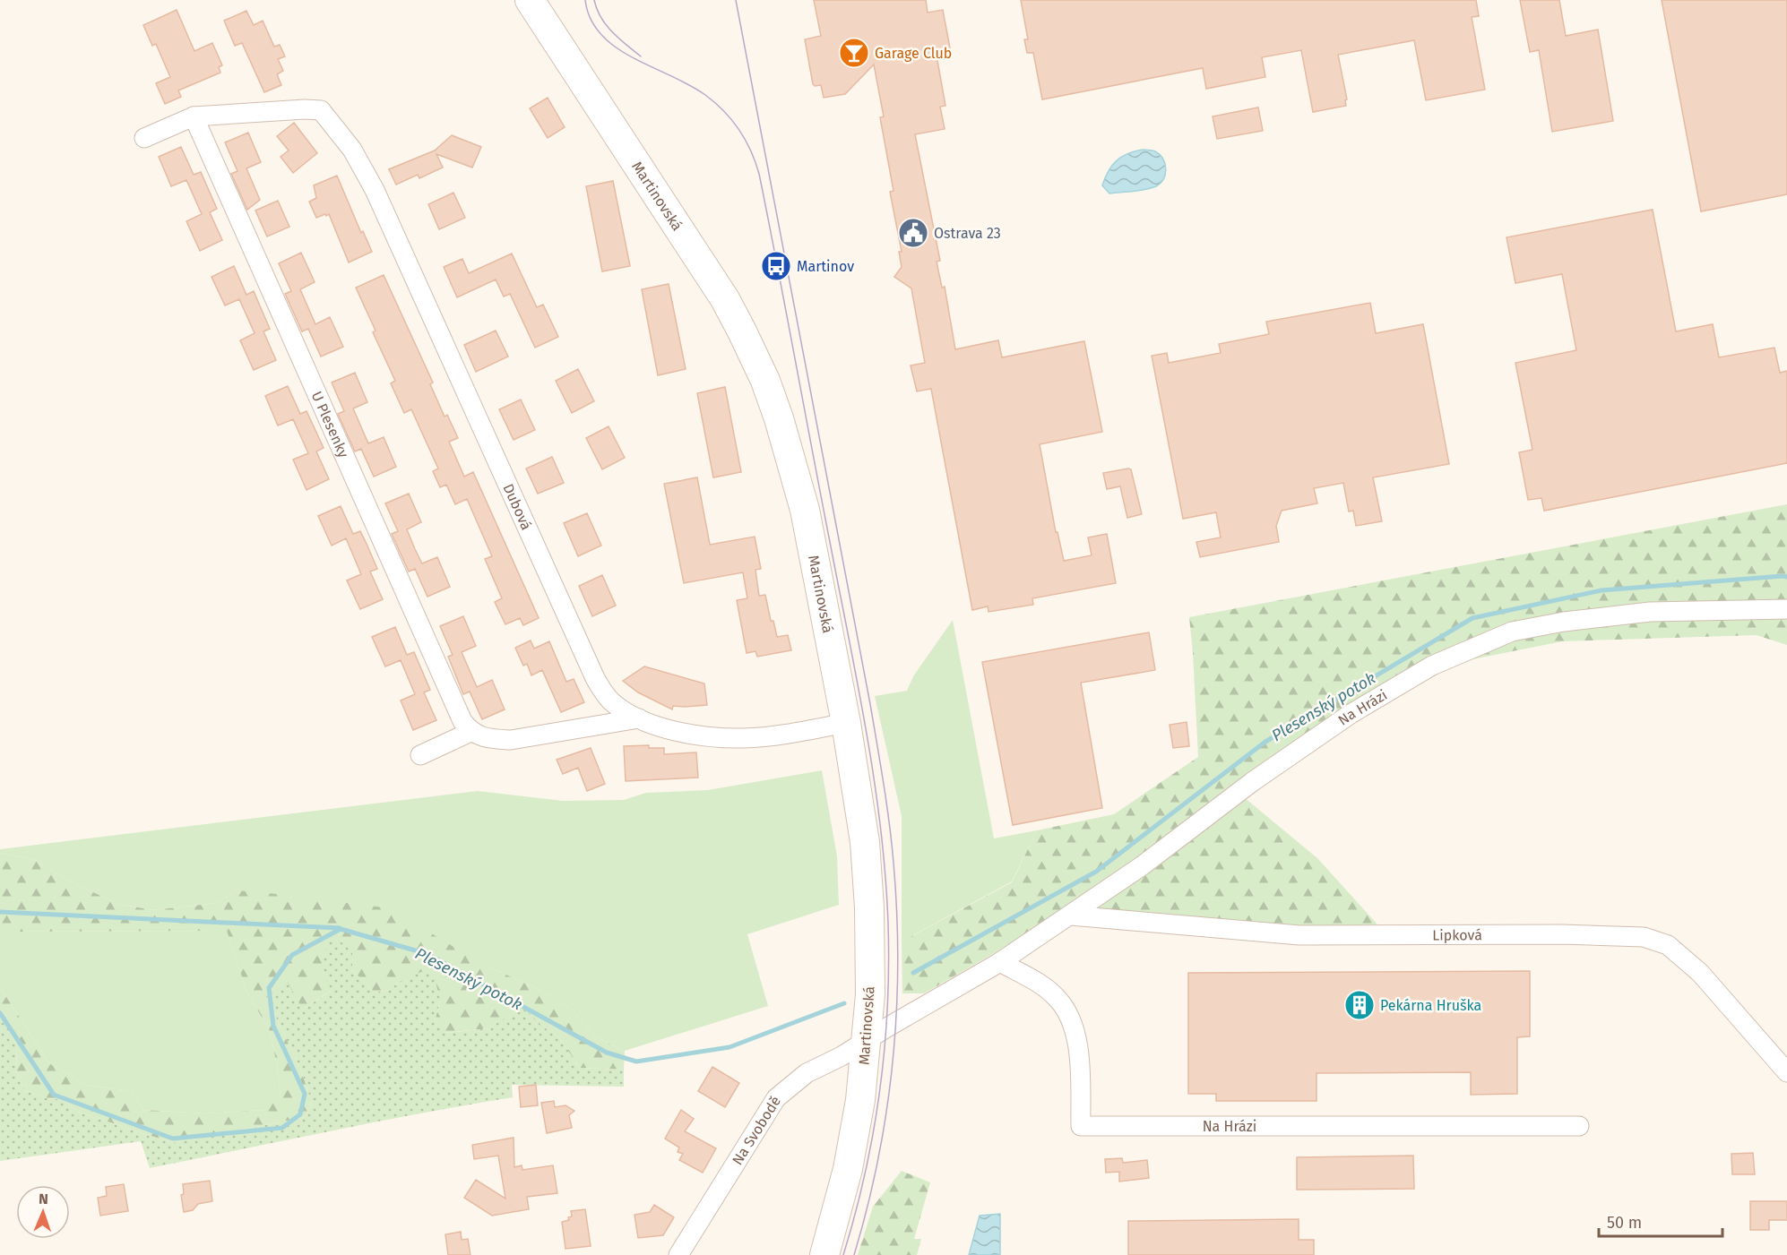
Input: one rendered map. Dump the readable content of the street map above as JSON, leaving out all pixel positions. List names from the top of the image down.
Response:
{
  "streets": {
    "street": [
      "Martinovská",
      "U Plesenky",
      "Dubová",
      "Na Hrázi",
      "Lipková",
      "Na Svobodě"
    ]
  },
  "crossings": [
    ["Martinovská", "Dubová"],
    ["Martinovská", "Na Hrázi"],
    ["Martinovská", "Na Svobodě"],
    ["U Plesenky", "Dubová"],
    ["Na Hrázi", "Lipková"],
    ["Na Hrázi", "Na Svobodě"]
  ],
  "water": ["Plesenský potok"],
  "places": {
    "bar": ["Garage Club"],
    "public building": ["Ostrava 23"],
    "bus stop": ["Martinov"],
    "building": ["Pekárna Hruška"]
  },
  "scale_bar": "50 m",
  "north": "top"
}
